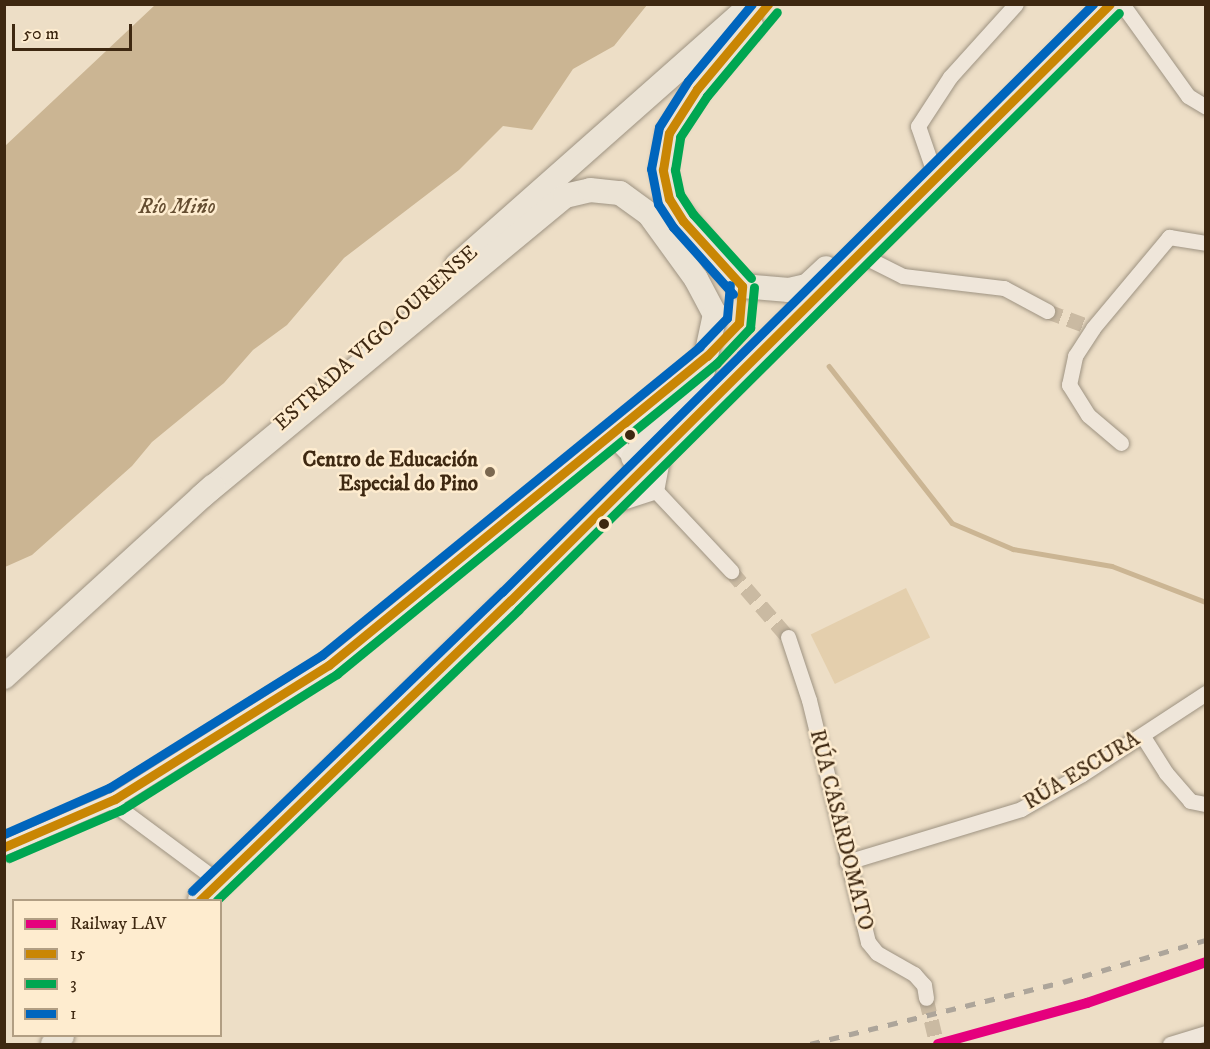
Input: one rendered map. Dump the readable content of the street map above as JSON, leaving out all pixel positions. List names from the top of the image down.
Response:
{
  "streets": {
    "highway": ["ESTRADA VIGO-OURENSE"],
    "street": ["RÚA ESCURA", "RÚA CASARDOMATO"]
  },
  "crossings": [
    ["RÚA ESCURA", "RÚA CASARDOMATO"]
  ],
  "water": ["Río Miño"],
  "places": ["Centro de Educación Especial do Pino"],
  "lines": [
    "transit line 15",
    "transit line 1",
    "transit line 3",
    "rail line LAV"
  ],
  "legend": [
    "Railway LAV",
    "15",
    "3",
    "1"
  ],
  "scale_bar": "50 m"
}
